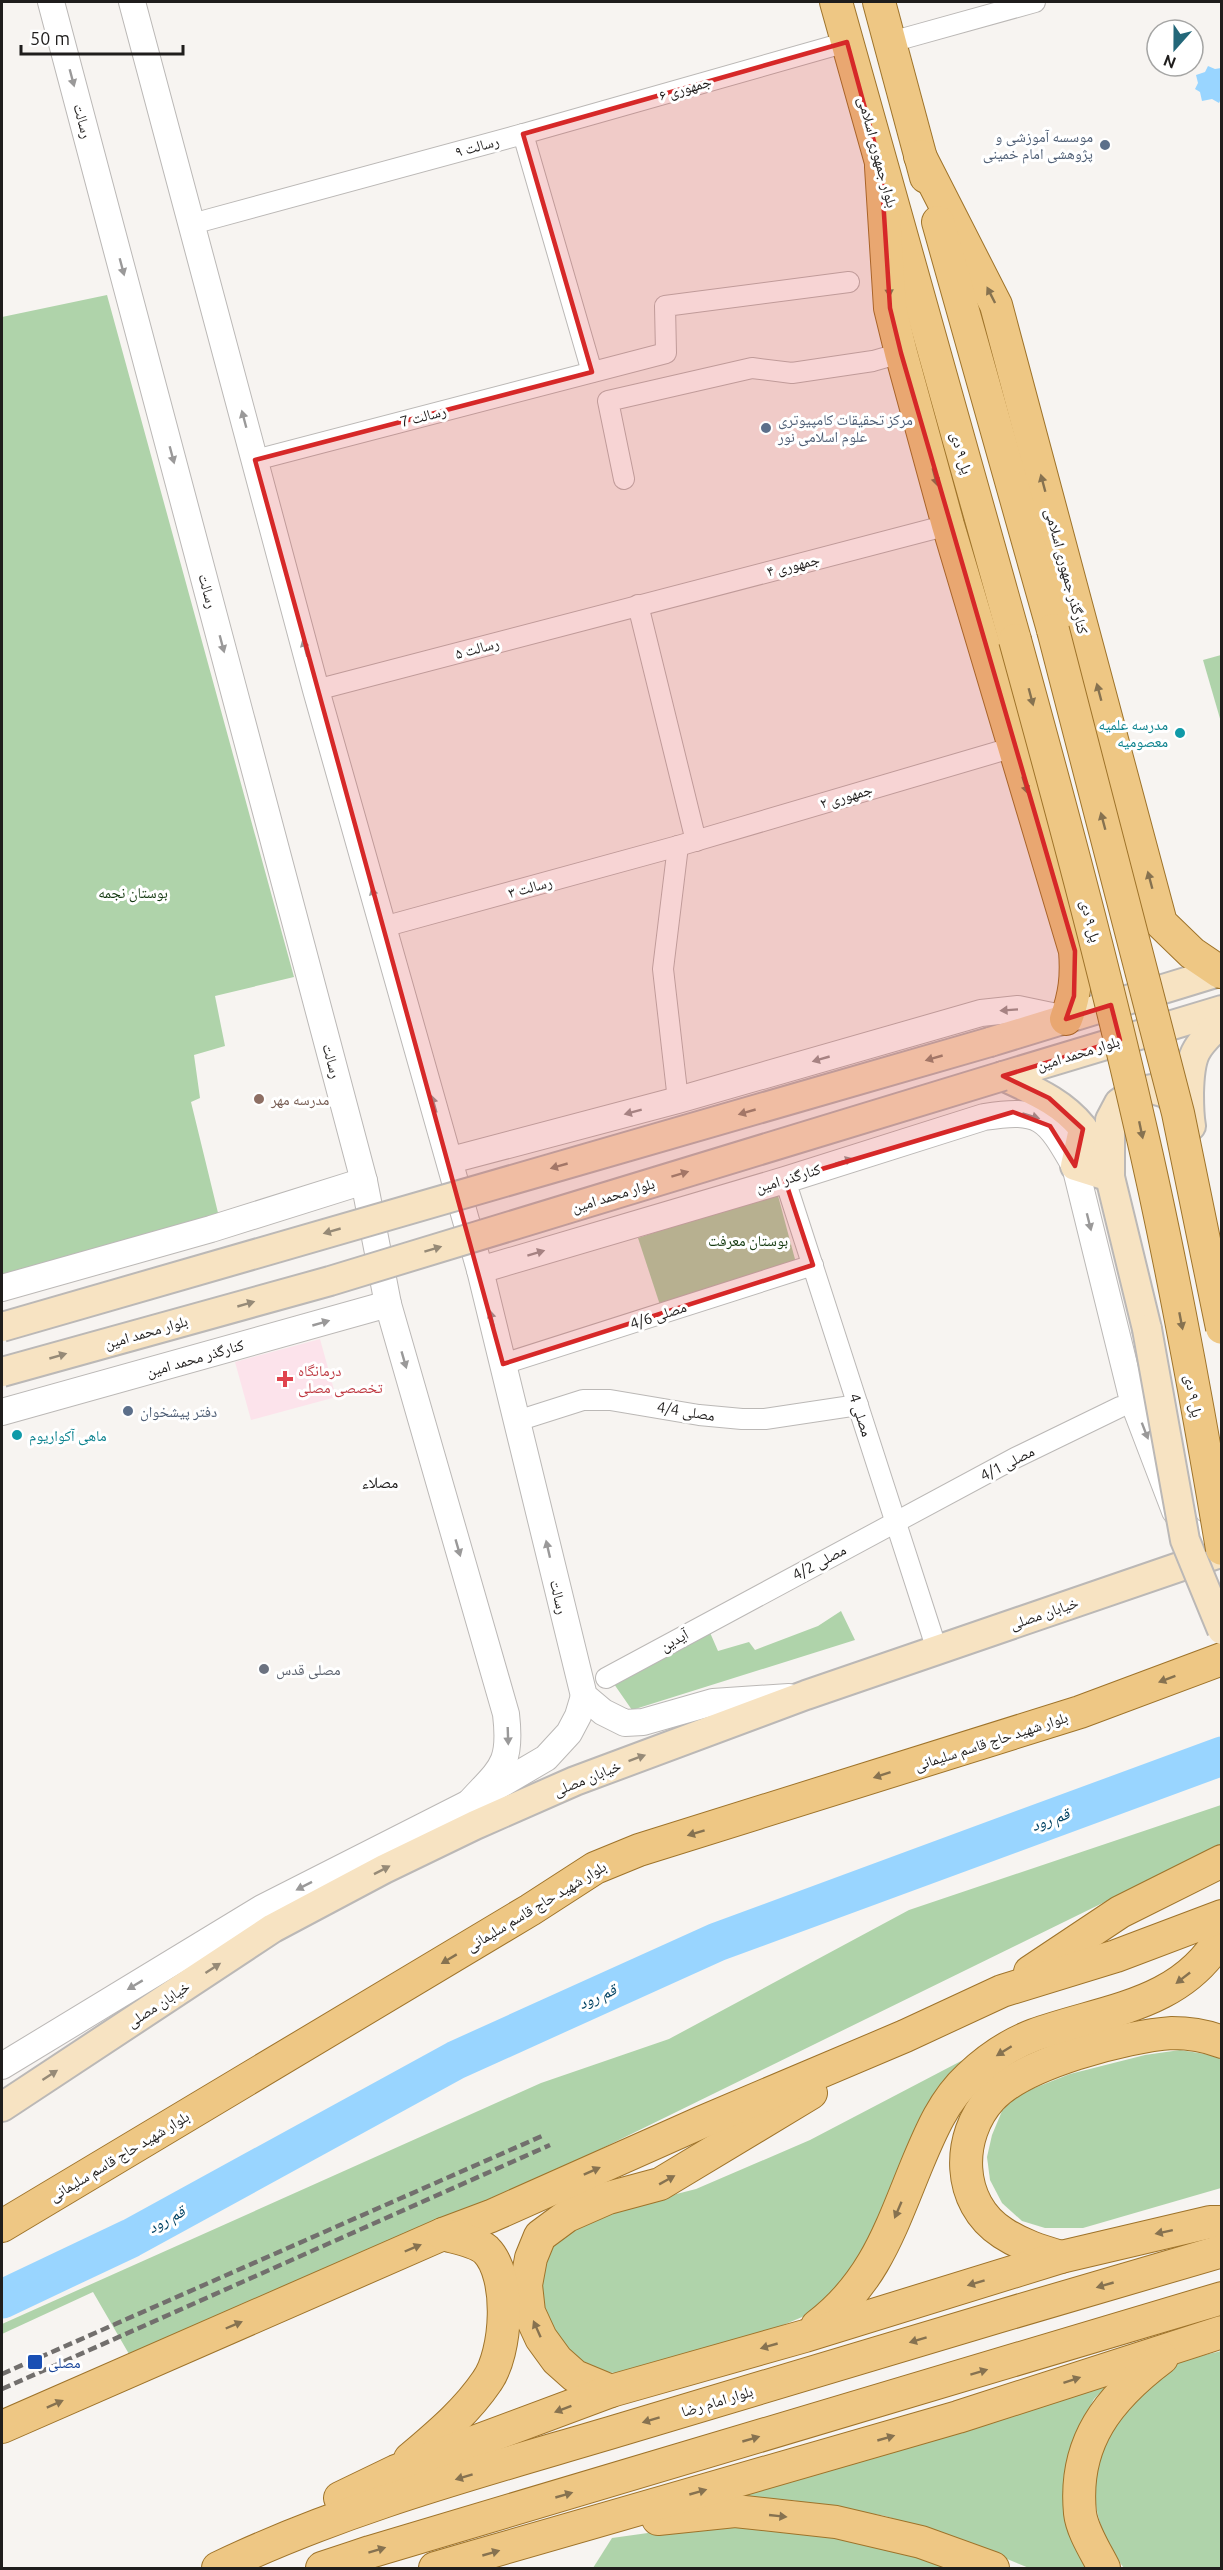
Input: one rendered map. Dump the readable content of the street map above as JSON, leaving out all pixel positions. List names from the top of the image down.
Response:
{
  "streets": {
    "main road": [
      "بلوار جمهوری اسلامی",
      "پل ۹ دی",
      "کنارگذر جمهوری اسلامی",
      "بلوار محمد امین",
      "خیابان مصلی",
      "بلوار شهید حاج قاسم سلیمانی",
      "بلوار امام رضا"
    ],
    "street": [
      "جمهوری ۶",
      "رسالت",
      "رسالت ۹",
      "رسالت 7",
      "جمهوری ۴",
      "رسالت ۵",
      "جمهوری ۲",
      "رسالت ۳",
      "کنارگذر امین",
      "مصلی 4/6",
      "کنارگذر محمد امین",
      "مصلی 4/4",
      "مصلی 4",
      "مصلی 4/1",
      "مصلی 4/2",
      "آیدین"
    ]
  },
  "crossings": [
    ["جمهوری ۶", "رسالت ۹"],
    ["جمهوری ۶", "بلوار جمهوری اسلامی"],
    ["رسالت", "کنارگذر امین"],
    ["رسالت", "مصلی 4/6"],
    ["رسالت", "کنارگذر محمد امین"],
    ["رسالت", "مصلی 4/4"],
    ["رسالت", "خیابان مصلی"],
    ["بلوار جمهوری اسلامی", "پل ۹ دی"],
    ["پل ۹ دی", "خیابان مصلی"],
    ["جمهوری ۴", "رسالت ۵"],
    ["جمهوری ۲", "رسالت ۳"],
    ["کنارگذر امین", "مصلی 4"],
    ["مصلی 4/6", "مصلی 4"],
    ["مصلی 4/4", "مصلی 4"],
    ["مصلی 4", "مصلی 4/1"],
    ["مصلی 4", "مصلی 4/2"],
    ["مصلی 4", "خیابان مصلی"],
    ["مصلی 4/1", "مصلی 4/2"],
    ["مصلی 4/2", "آیدین"]
  ],
  "districts": ["مصلاء"],
  "water": ["قم رود"],
  "parks": ["بوستان نجمه", "بوستان معرفت"],
  "places": {
    "other": [
      "موسسه آموزشی و پژوهشی امام خمینی",
      "مرکز تحقیقات کامپیوتری علوم اسلامی نور",
      "مدرسه علمیه معصومیه",
      "مدرسه مهر",
      "دفتر پیشخوان",
      "ماهی آکواریوم",
      "مصلی قدس"
    ],
    "health": ["درمانگاه تخصصی مصلی"],
    "transit": ["مصلی"]
  },
  "scale_bar": "50 m",
  "north": "bottom"
}
